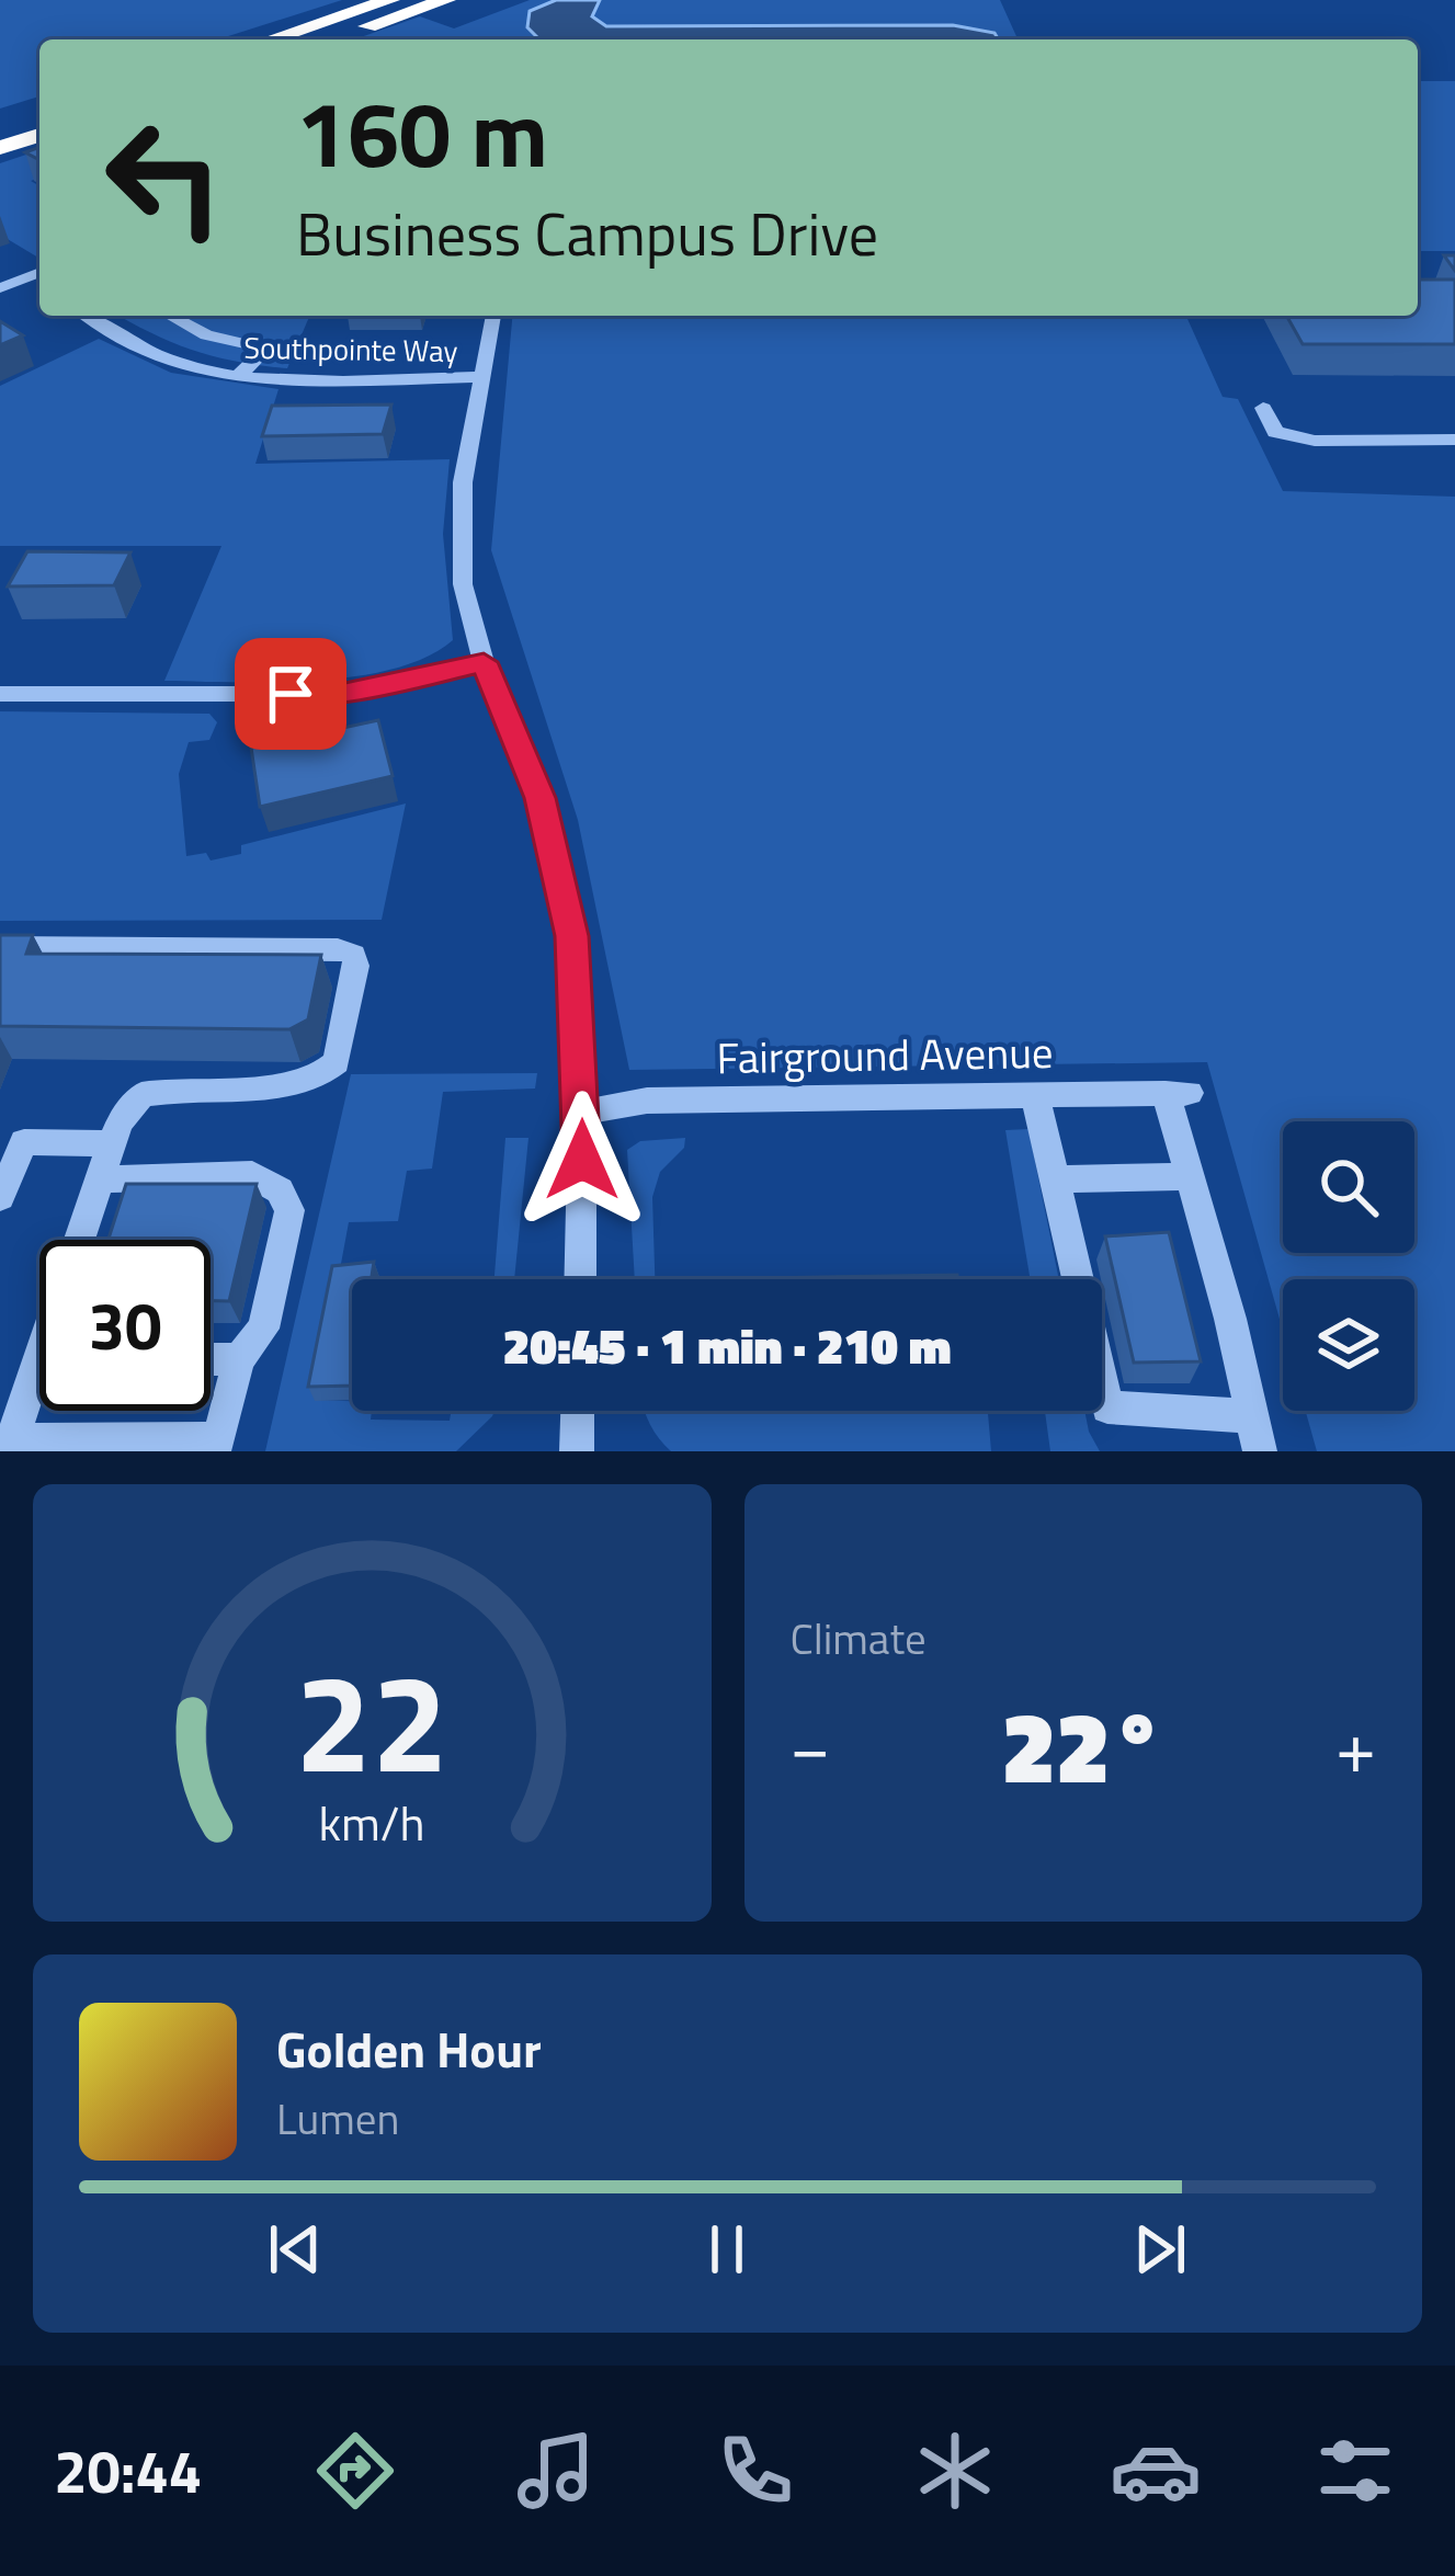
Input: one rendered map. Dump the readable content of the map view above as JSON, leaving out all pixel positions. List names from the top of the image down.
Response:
{
  "streets": {
    "street": ["Southpointe Way", "Fairground Avenue"]
  },
  "page": {
    "turn": ["160 m", "Business Campus Drive"],
    "limit": "30",
    "trip": "20:45 · 1 min · 210 m",
    "tile": "Climate",
    "heat": ["−", "22°", "+"],
    "song": ["Golden Hour", "Lumen"],
    "tabs": "20:44",
    "gauge": ["22", "km/h"]
  }
}
